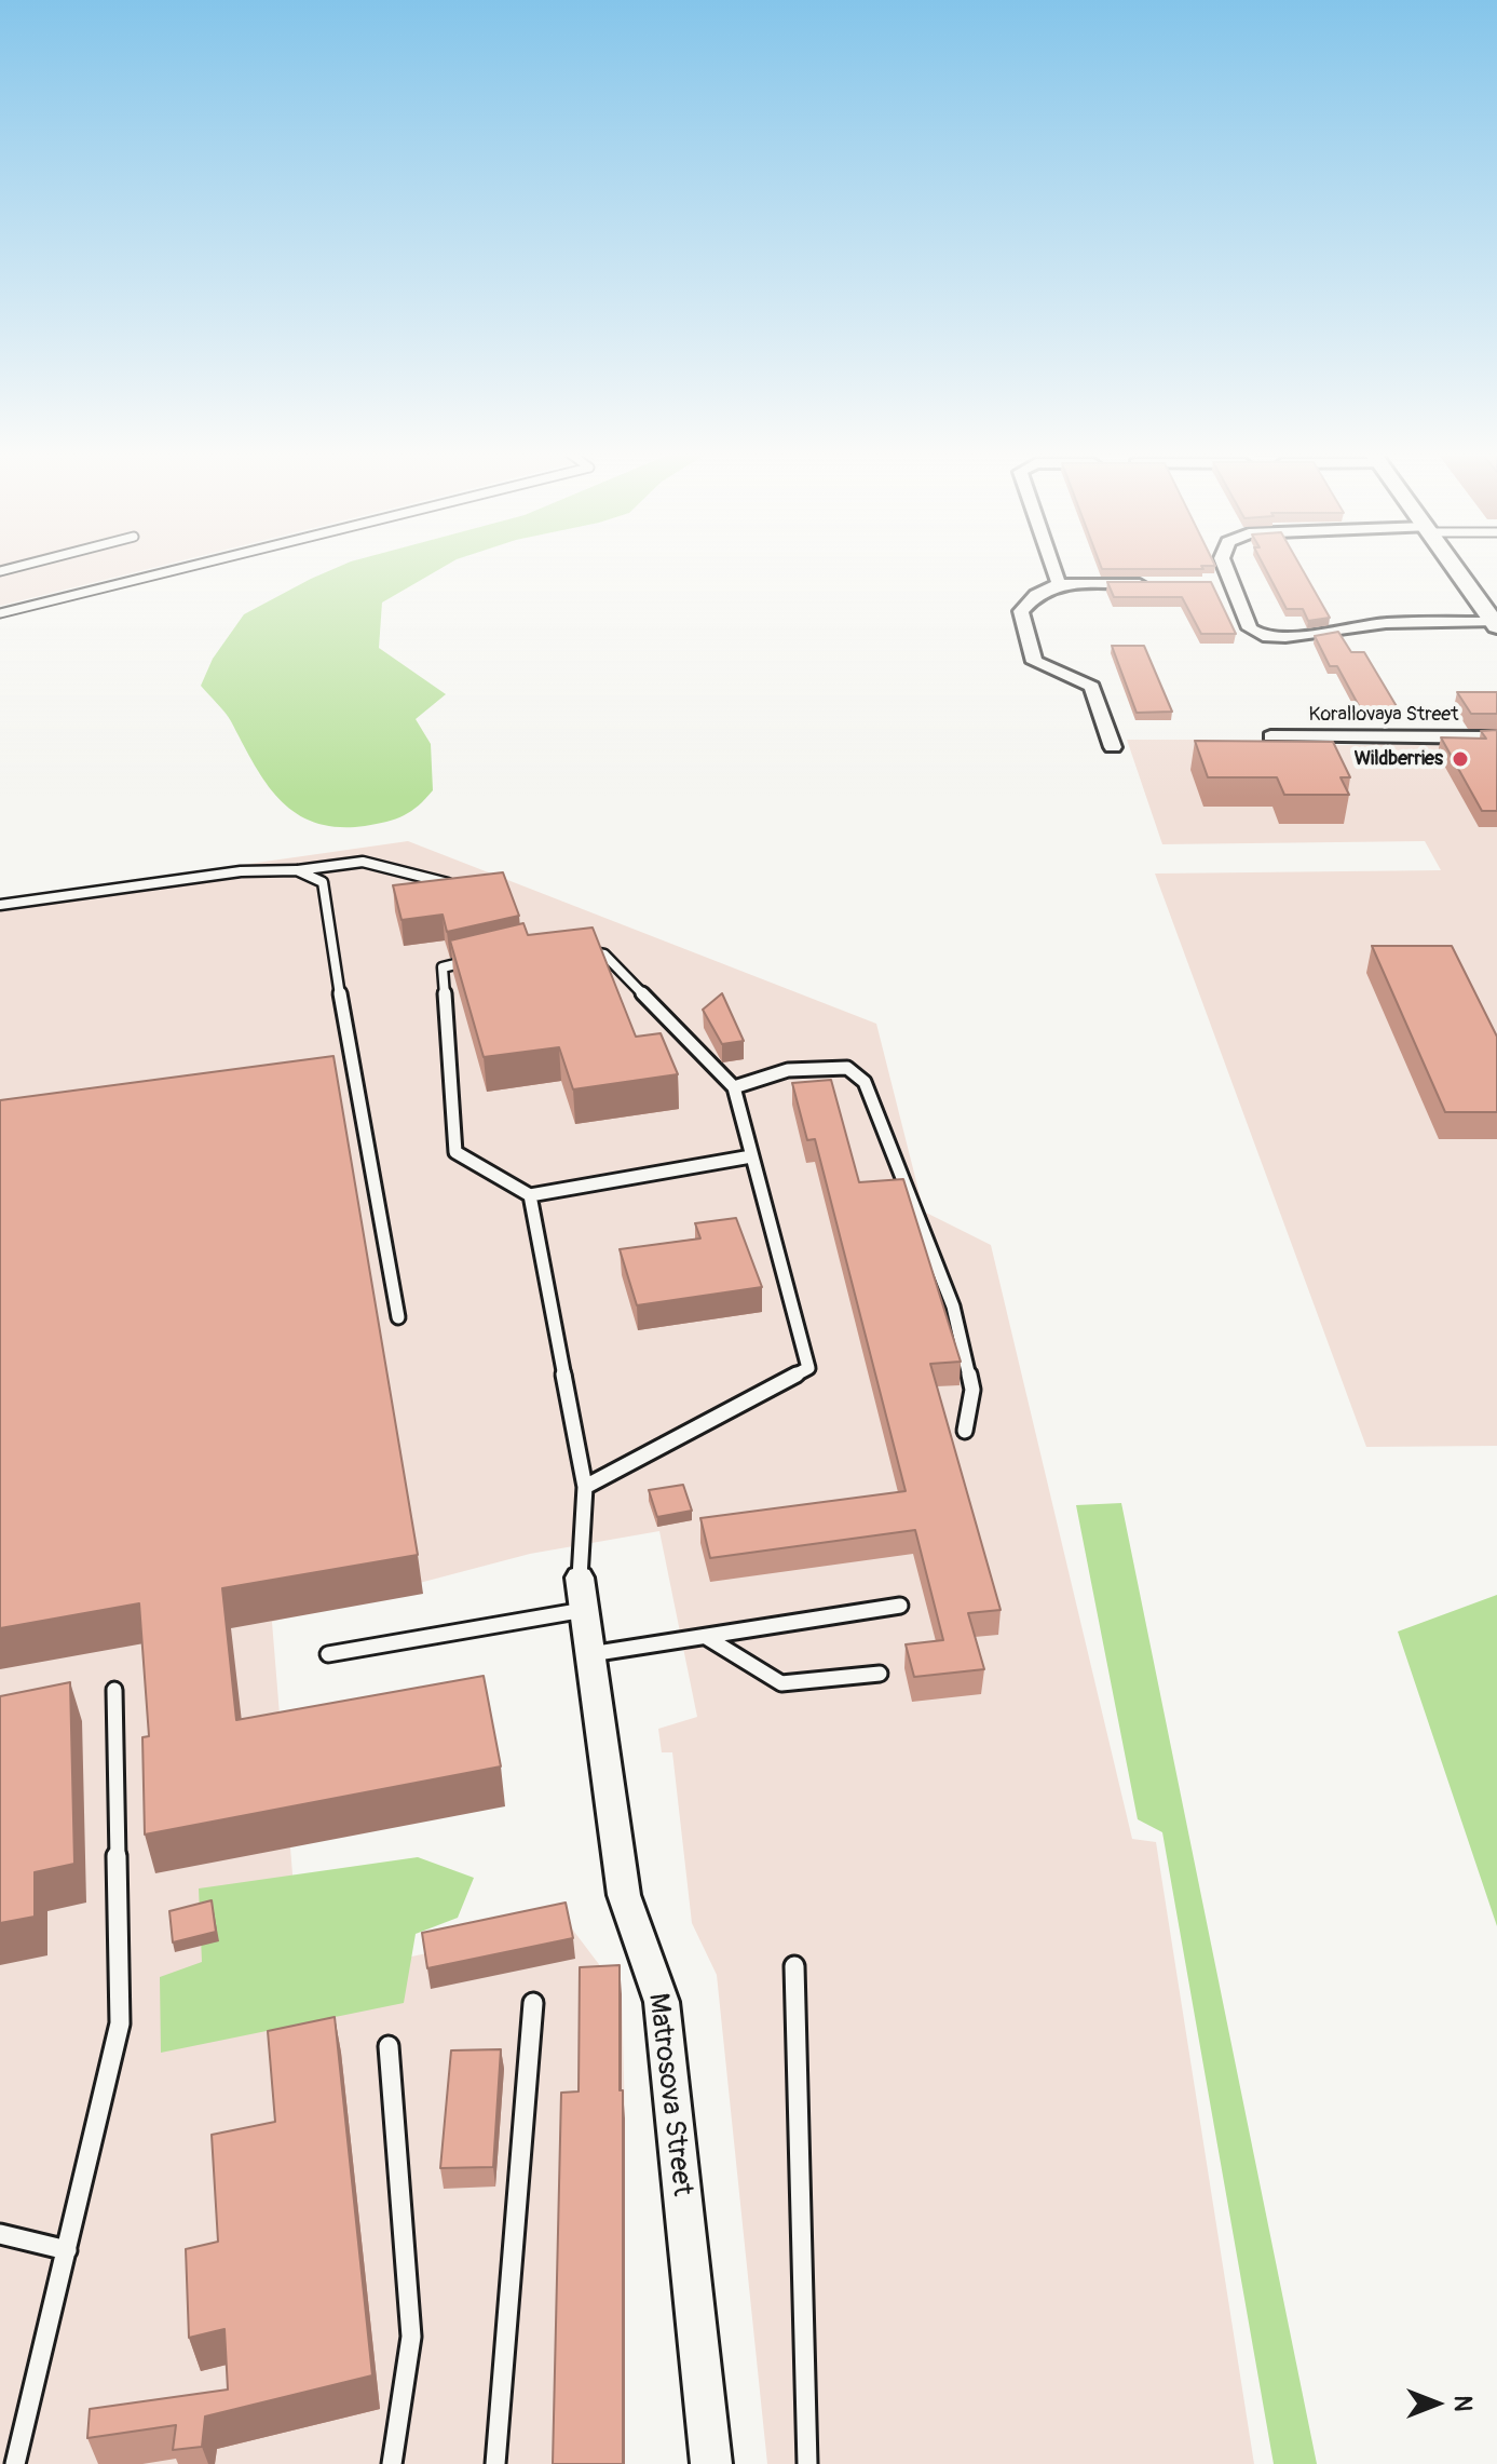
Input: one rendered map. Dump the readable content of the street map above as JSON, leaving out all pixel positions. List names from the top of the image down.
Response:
{
  "streets": {
    "street": ["Korallovaya Street", "Matrosova Street"]
  },
  "places": ["Wildberries"],
  "north": "right"
}
